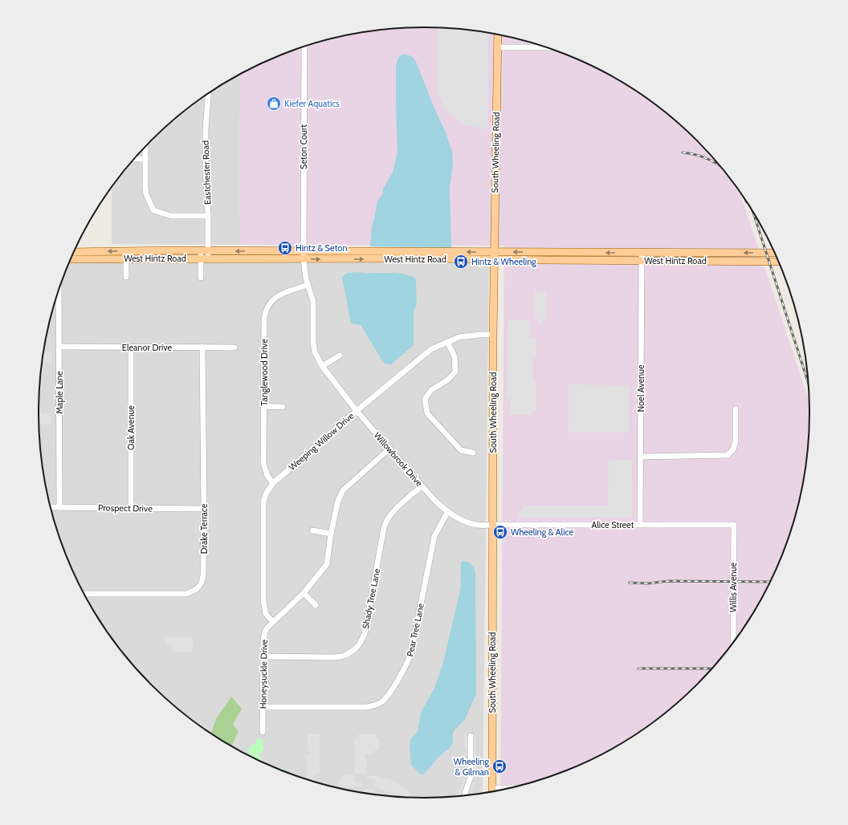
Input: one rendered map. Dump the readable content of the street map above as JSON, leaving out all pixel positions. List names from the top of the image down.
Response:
{
  "streets": {
    "main road": ["South Wheeling Road", "West Hintz Road"],
    "street": [
      "Seton Court",
      "Eastchester Road",
      "Eleanor Drive",
      "Tanglewood Drive",
      "Noel Avenue",
      "Maple Lane",
      "Oak Avenue",
      "Weeping Willow Drive",
      "Willowbrook Drive",
      "Prospect Drive",
      "Alice Street",
      "Drake Terrace",
      "Willis Avenue",
      "Shady Tree Lane",
      "Pear Tree Lane",
      "Honeysuckle Drive"
    ]
  },
  "crossings": [
    ["Seton Court", "West Hintz Road"],
    ["Seton Court", "Willowbrook Drive"],
    ["South Wheeling Road", "West Hintz Road"],
    ["South Wheeling Road", "Weeping Willow Drive"],
    ["South Wheeling Road", "Willowbrook Drive"],
    ["South Wheeling Road", "Alice Street"],
    ["Eastchester Road", "West Hintz Road"],
    ["West Hintz Road", "Noel Avenue"],
    ["West Hintz Road", "Willowbrook Drive"],
    ["Eleanor Drive", "Maple Lane"],
    ["Eleanor Drive", "Oak Avenue"],
    ["Eleanor Drive", "Drake Terrace"],
    ["Tanglewood Drive", "Weeping Willow Drive"],
    ["Tanglewood Drive", "Willowbrook Drive"],
    ["Noel Avenue", "Alice Street"],
    ["Maple Lane", "Prospect Drive"],
    ["Oak Avenue", "Prospect Drive"],
    ["Weeping Willow Drive", "Willowbrook Drive"],
    ["Weeping Willow Drive", "Honeysuckle Drive"],
    ["Willowbrook Drive", "Alice Street"],
    ["Willowbrook Drive", "Shady Tree Lane"],
    ["Willowbrook Drive", "Pear Tree Lane"],
    ["Willowbrook Drive", "Honeysuckle Drive"],
    ["Prospect Drive", "Drake Terrace"],
    ["Alice Street", "Willis Avenue"],
    ["Shady Tree Lane", "Honeysuckle Drive"],
    ["Pear Tree Lane", "Honeysuckle Drive"]
  ],
  "places": {
    "shop": ["Kiefer Aquatics"],
    "bus stop": [
      "Hintz & Seton",
      "Hintz & Wheeling",
      "Wheeling & Alice",
      "Wheeling & Gilman"
    ]
  }
}
